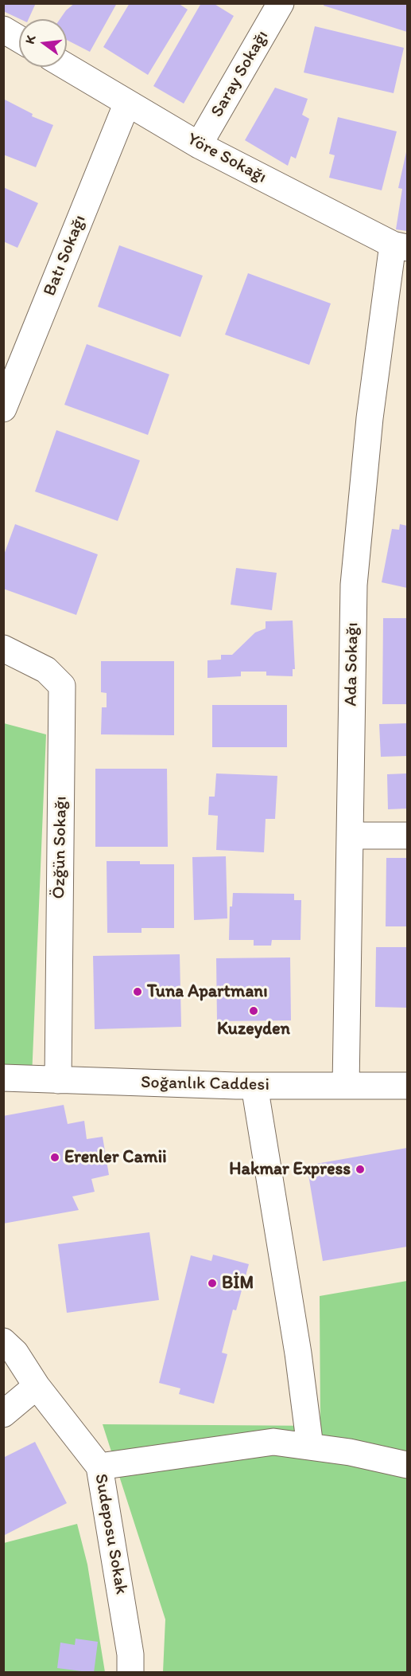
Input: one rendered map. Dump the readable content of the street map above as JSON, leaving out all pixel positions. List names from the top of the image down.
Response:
{
  "streets": {
    "street": [
      "Saray Sokağı",
      "Yöre Sokağı",
      "Batı Sokağı",
      "Ada Sokağı",
      "Özğün Sokağı",
      "Soğanlık Caddesi",
      "Sudeposu Sokak"
    ]
  },
  "crossings": [
    ["Saray Sokağı", "Yöre Sokağı"],
    ["Yöre Sokağı", "Batı Sokağı"],
    ["Yöre Sokağı", "Ada Sokağı"],
    ["Ada Sokağı", "Soğanlık Caddesi"],
    ["Özğün Sokağı", "Soğanlık Caddesi"]
  ],
  "places": [
    "Tuna Apartmanı",
    "Kuzeyden",
    "Erenler Camii",
    "Hakmar Express",
    "BİM"
  ],
  "north": "left"
}
